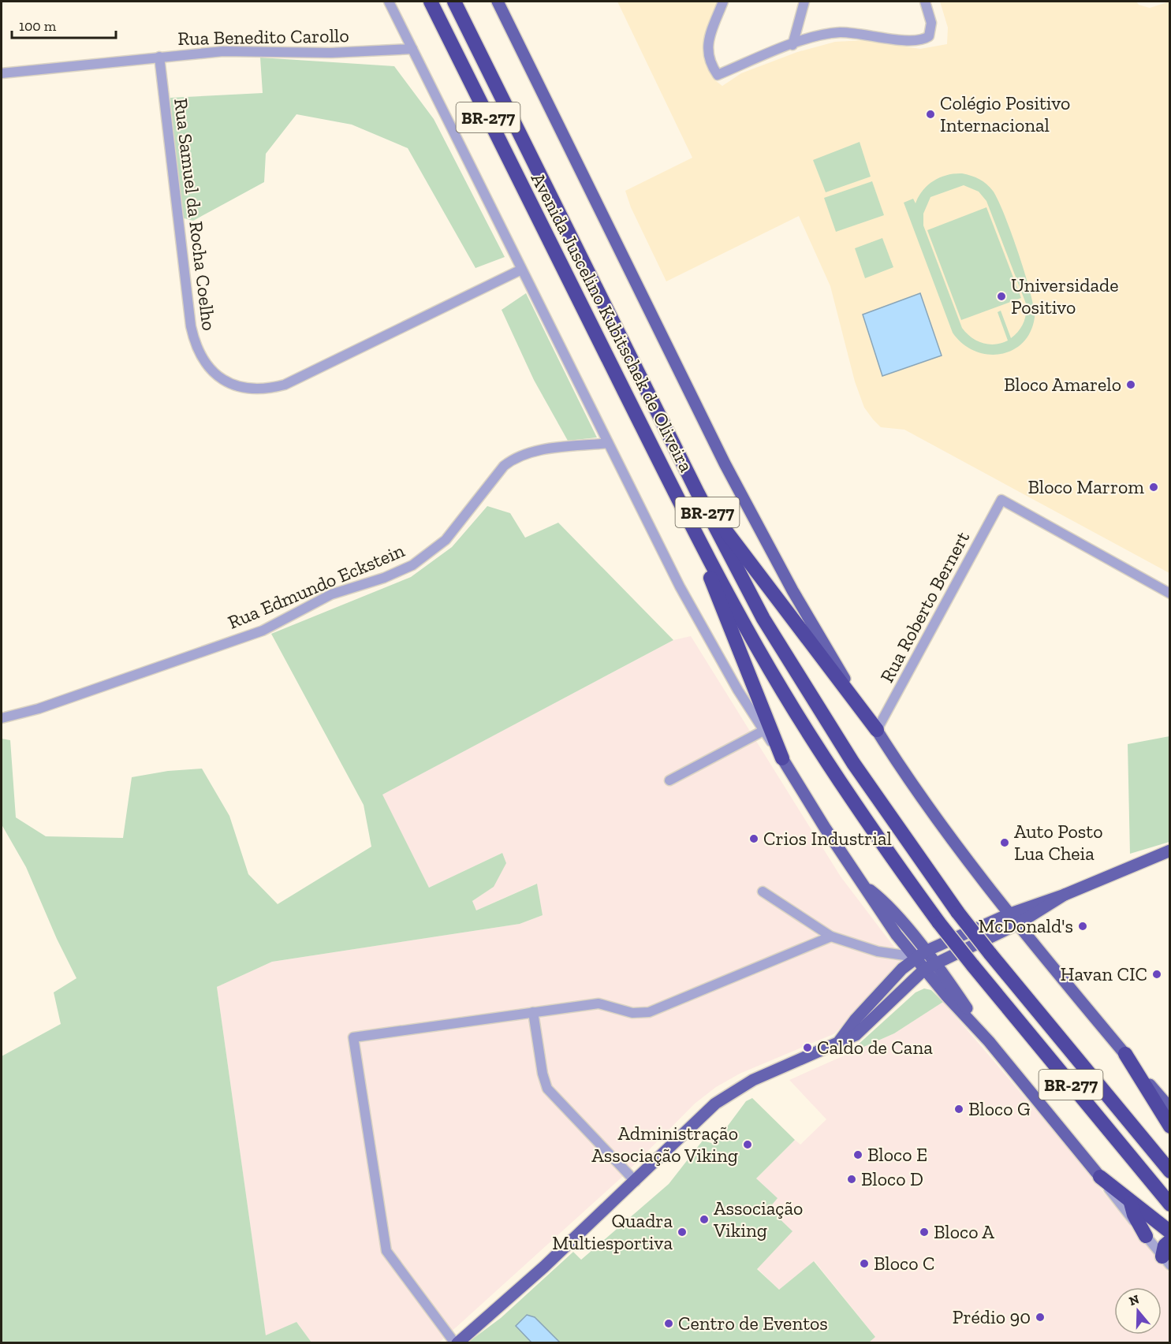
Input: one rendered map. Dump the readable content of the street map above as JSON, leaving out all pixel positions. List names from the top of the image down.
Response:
{
  "streets": {
    "highway": ["BR-277", "Avenida Juscelino Kubitschek de Oliveira"],
    "street": [
      "Rua Benedito Carollo",
      "Rua Samuel da Rocha Coelho",
      "Rua Edmundo Eckstein",
      "Rua Roberto Bernert"
    ]
  },
  "crossings": [
    ["Rua Benedito Carollo", "Rua Samuel da Rocha Coelho"]
  ],
  "places": [
    "Colégio Positivo Internacional",
    "Universidade Positivo",
    "Bloco Amarelo",
    "Bloco Marrom",
    "Crios Industrial",
    "Auto Posto Lua Cheia",
    "McDonald's",
    "Havan CIC",
    "Caldo de Cana",
    "Bloco G",
    "Administração Associação Viking",
    "Bloco E",
    "Bloco D",
    "Associação Viking",
    "Quadra Multiesportiva",
    "Bloco A",
    "Bloco C",
    "Prédio 90",
    "Centro de Eventos"
  ],
  "scale_bar": "100 m",
  "north": "top"
}
